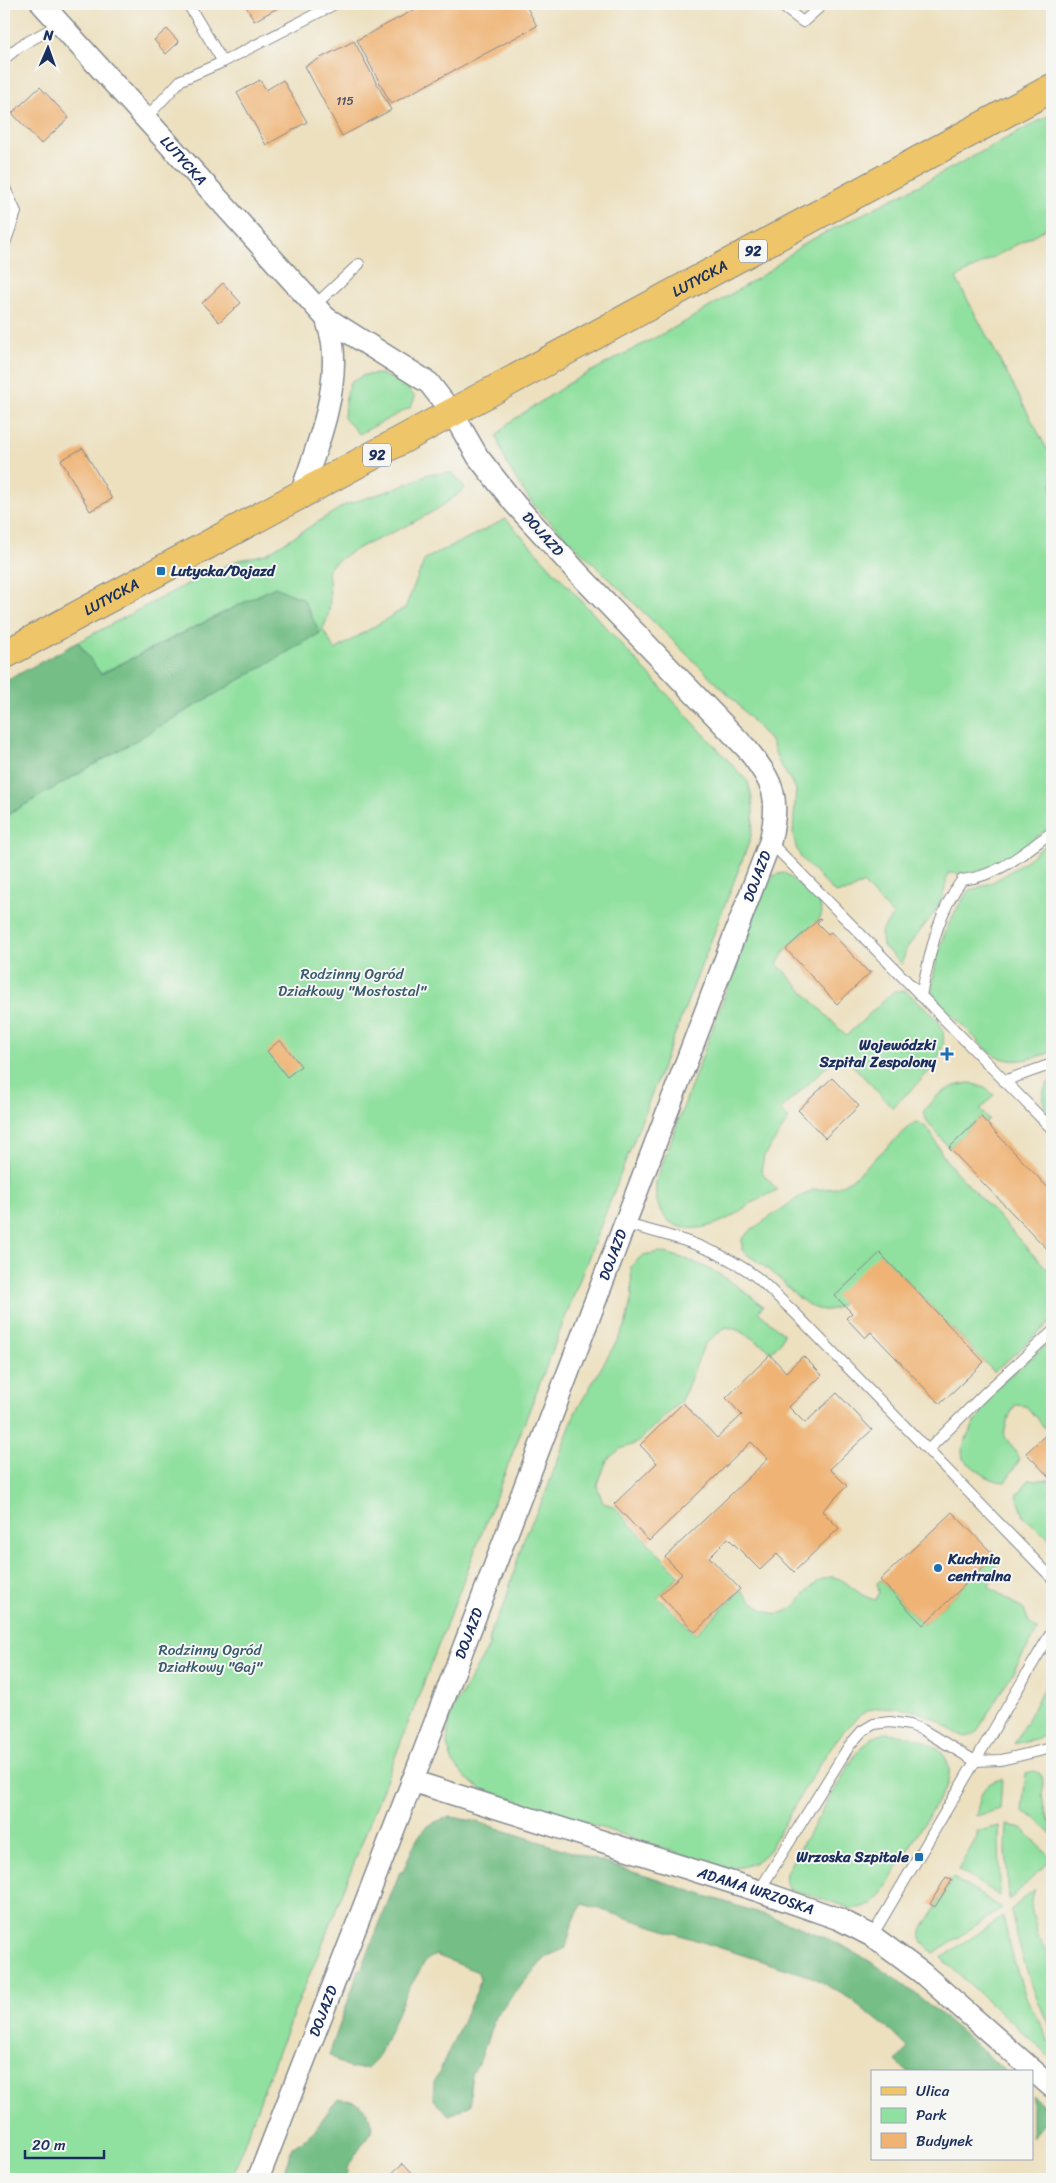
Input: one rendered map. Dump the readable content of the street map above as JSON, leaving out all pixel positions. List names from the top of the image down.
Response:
{
  "streets": {
    "main road": ["LUTYCKA", "92"],
    "street": ["DOJAZD", "ADAMA WRZOSKA"]
  },
  "crossings": [
    ["LUTYCKA", "DOJAZD"],
    ["DOJAZD", "ADAMA WRZOSKA"]
  ],
  "parks": ["Rodzinny Ogród Działkowy \"Mostostal\"", "Rodzinny Ogród Działkowy \"Gaj\""],
  "places": {
    "transit": ["Lutycka/Dojazd", "Wrzoska Szpitale"],
    "health": ["Wojewódzki Szpital Zespolony"],
    "other": ["Kuchnia centralna"]
  },
  "house_numbers": ["115"],
  "legend": ["Ulica", "Park", "Budynek"],
  "scale_bar": "20 m",
  "north": "top"
}
